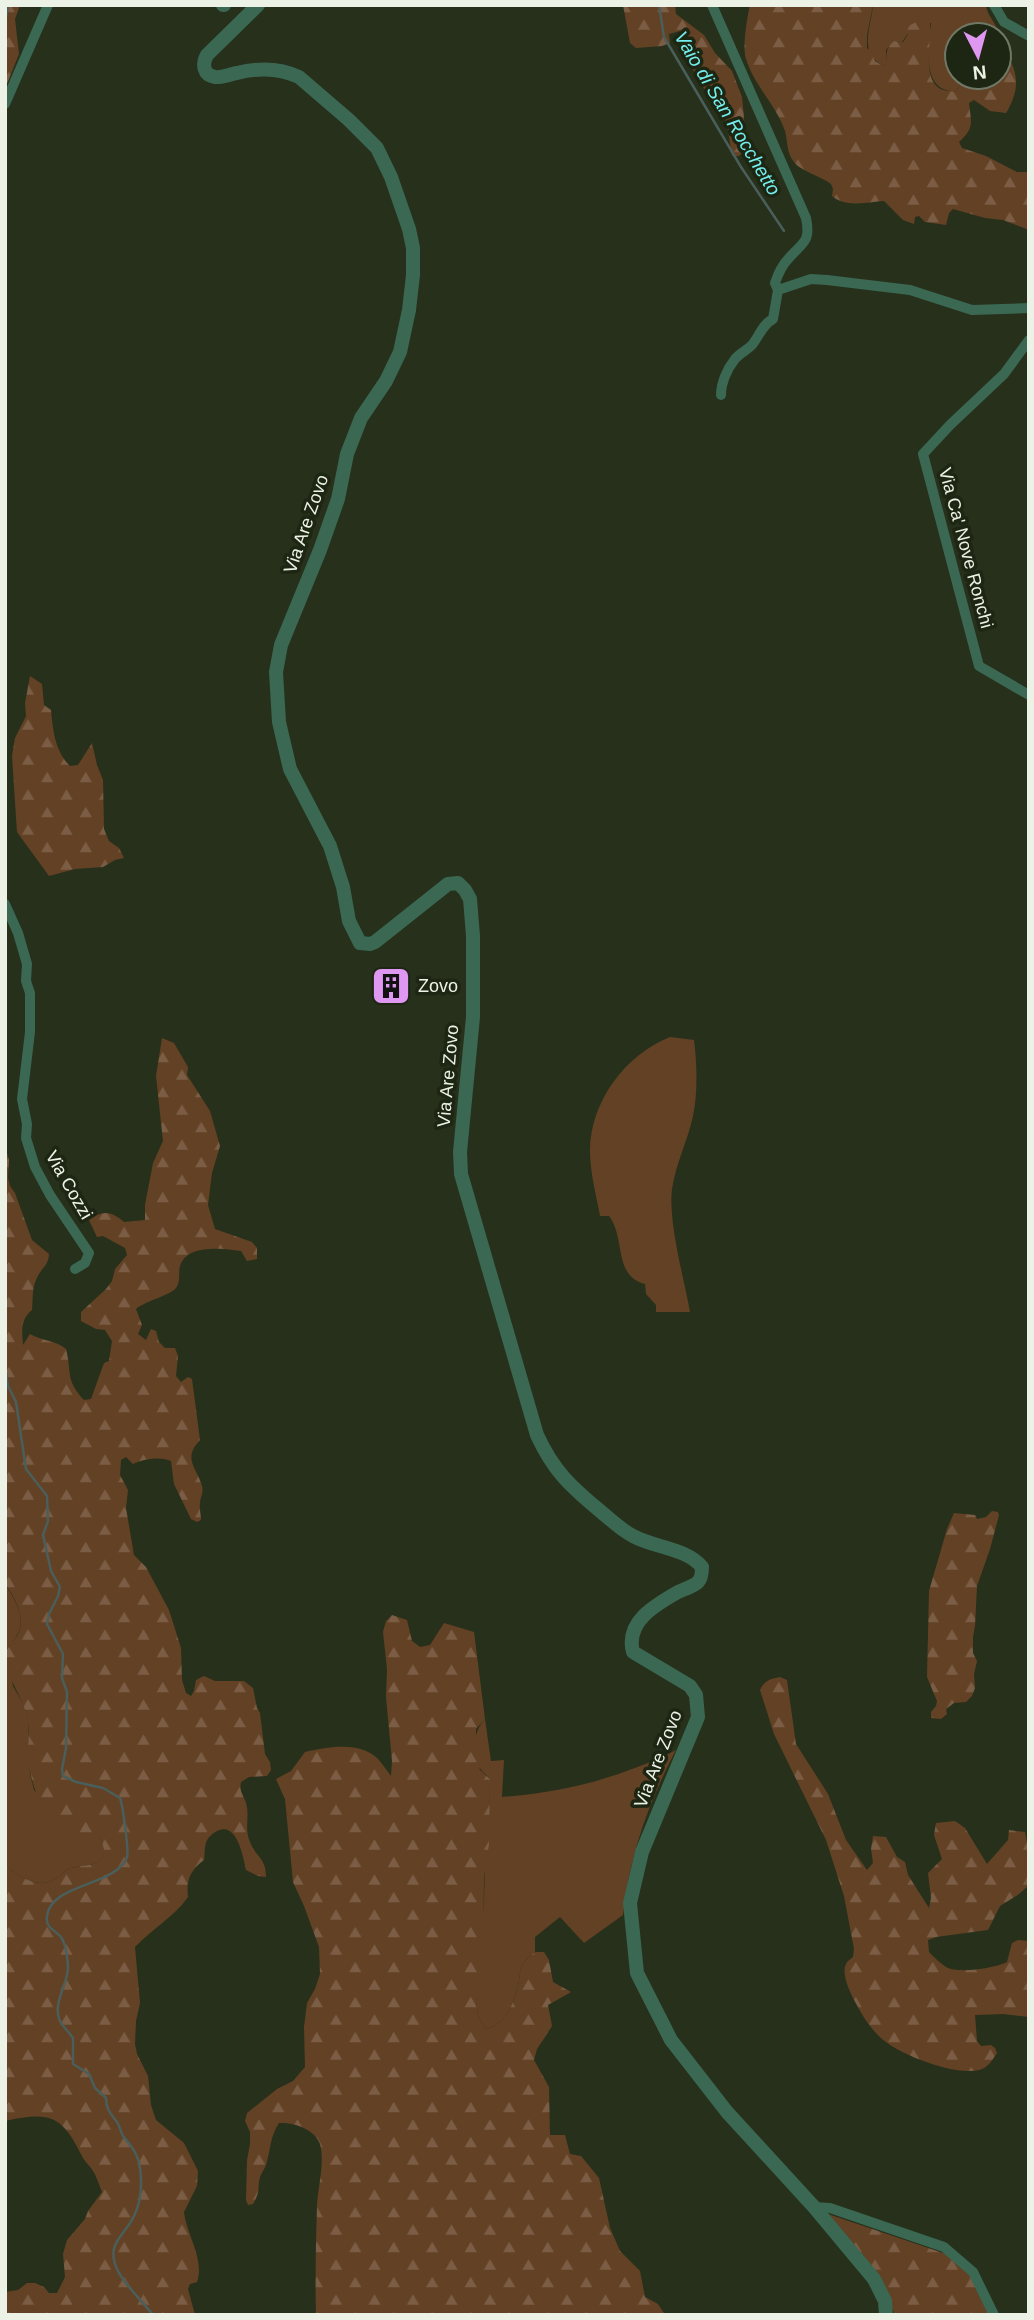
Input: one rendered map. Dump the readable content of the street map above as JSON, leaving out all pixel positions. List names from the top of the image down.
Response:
{
  "streets": {
    "street": ["Via Are Zovo", "Via Ca' Nove Ronchi", "Via Cozzi"]
  },
  "water": ["Vaio di San Rocchetto"],
  "places": {
    "building": ["Zovo"]
  },
  "north": "bottom"
}
